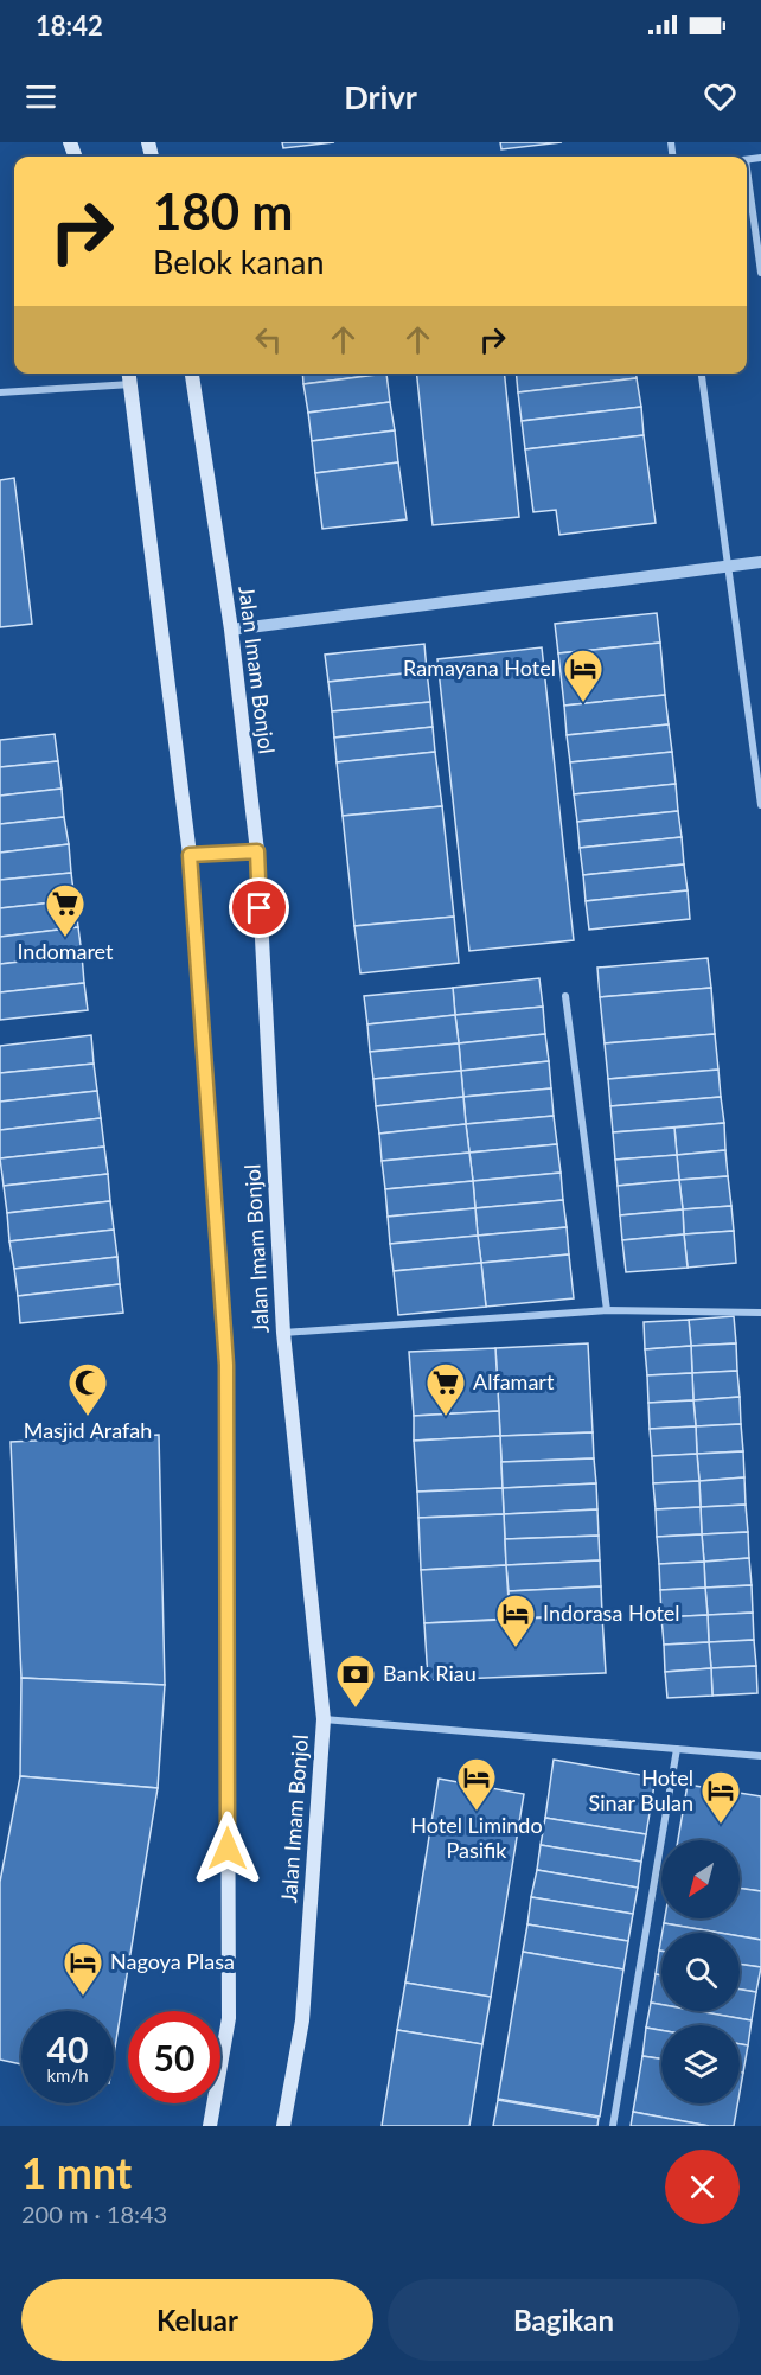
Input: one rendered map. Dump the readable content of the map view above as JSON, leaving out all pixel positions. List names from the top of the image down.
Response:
{
  "streets": {
    "main road": ["Jalan Imam Bonjol"]
  },
  "places": {
    "hotel": [
      "Ramayana Hotel",
      "Indorasa Hotel",
      "Hotel Limindo Pasifik",
      "Hotel Sinar Bulan",
      "Nagoya Plasa"
    ],
    "supermarket": ["Indomaret", "Alfamart"],
    "mosque": ["Masjid Arafah"],
    "bank": ["Bank Riau"]
  },
  "north": "bottom left",
  "page": {
    "status": "18:42",
    "header": "Drivr",
    "turn": ["180 m", "Belok kanan"],
    "speed": "40 km/h",
    "limit": "50",
    "heading": ["1 mnt", "200 m · 18:43"],
    "buttons": ["Keluar", "Bagikan"]
  }
}
